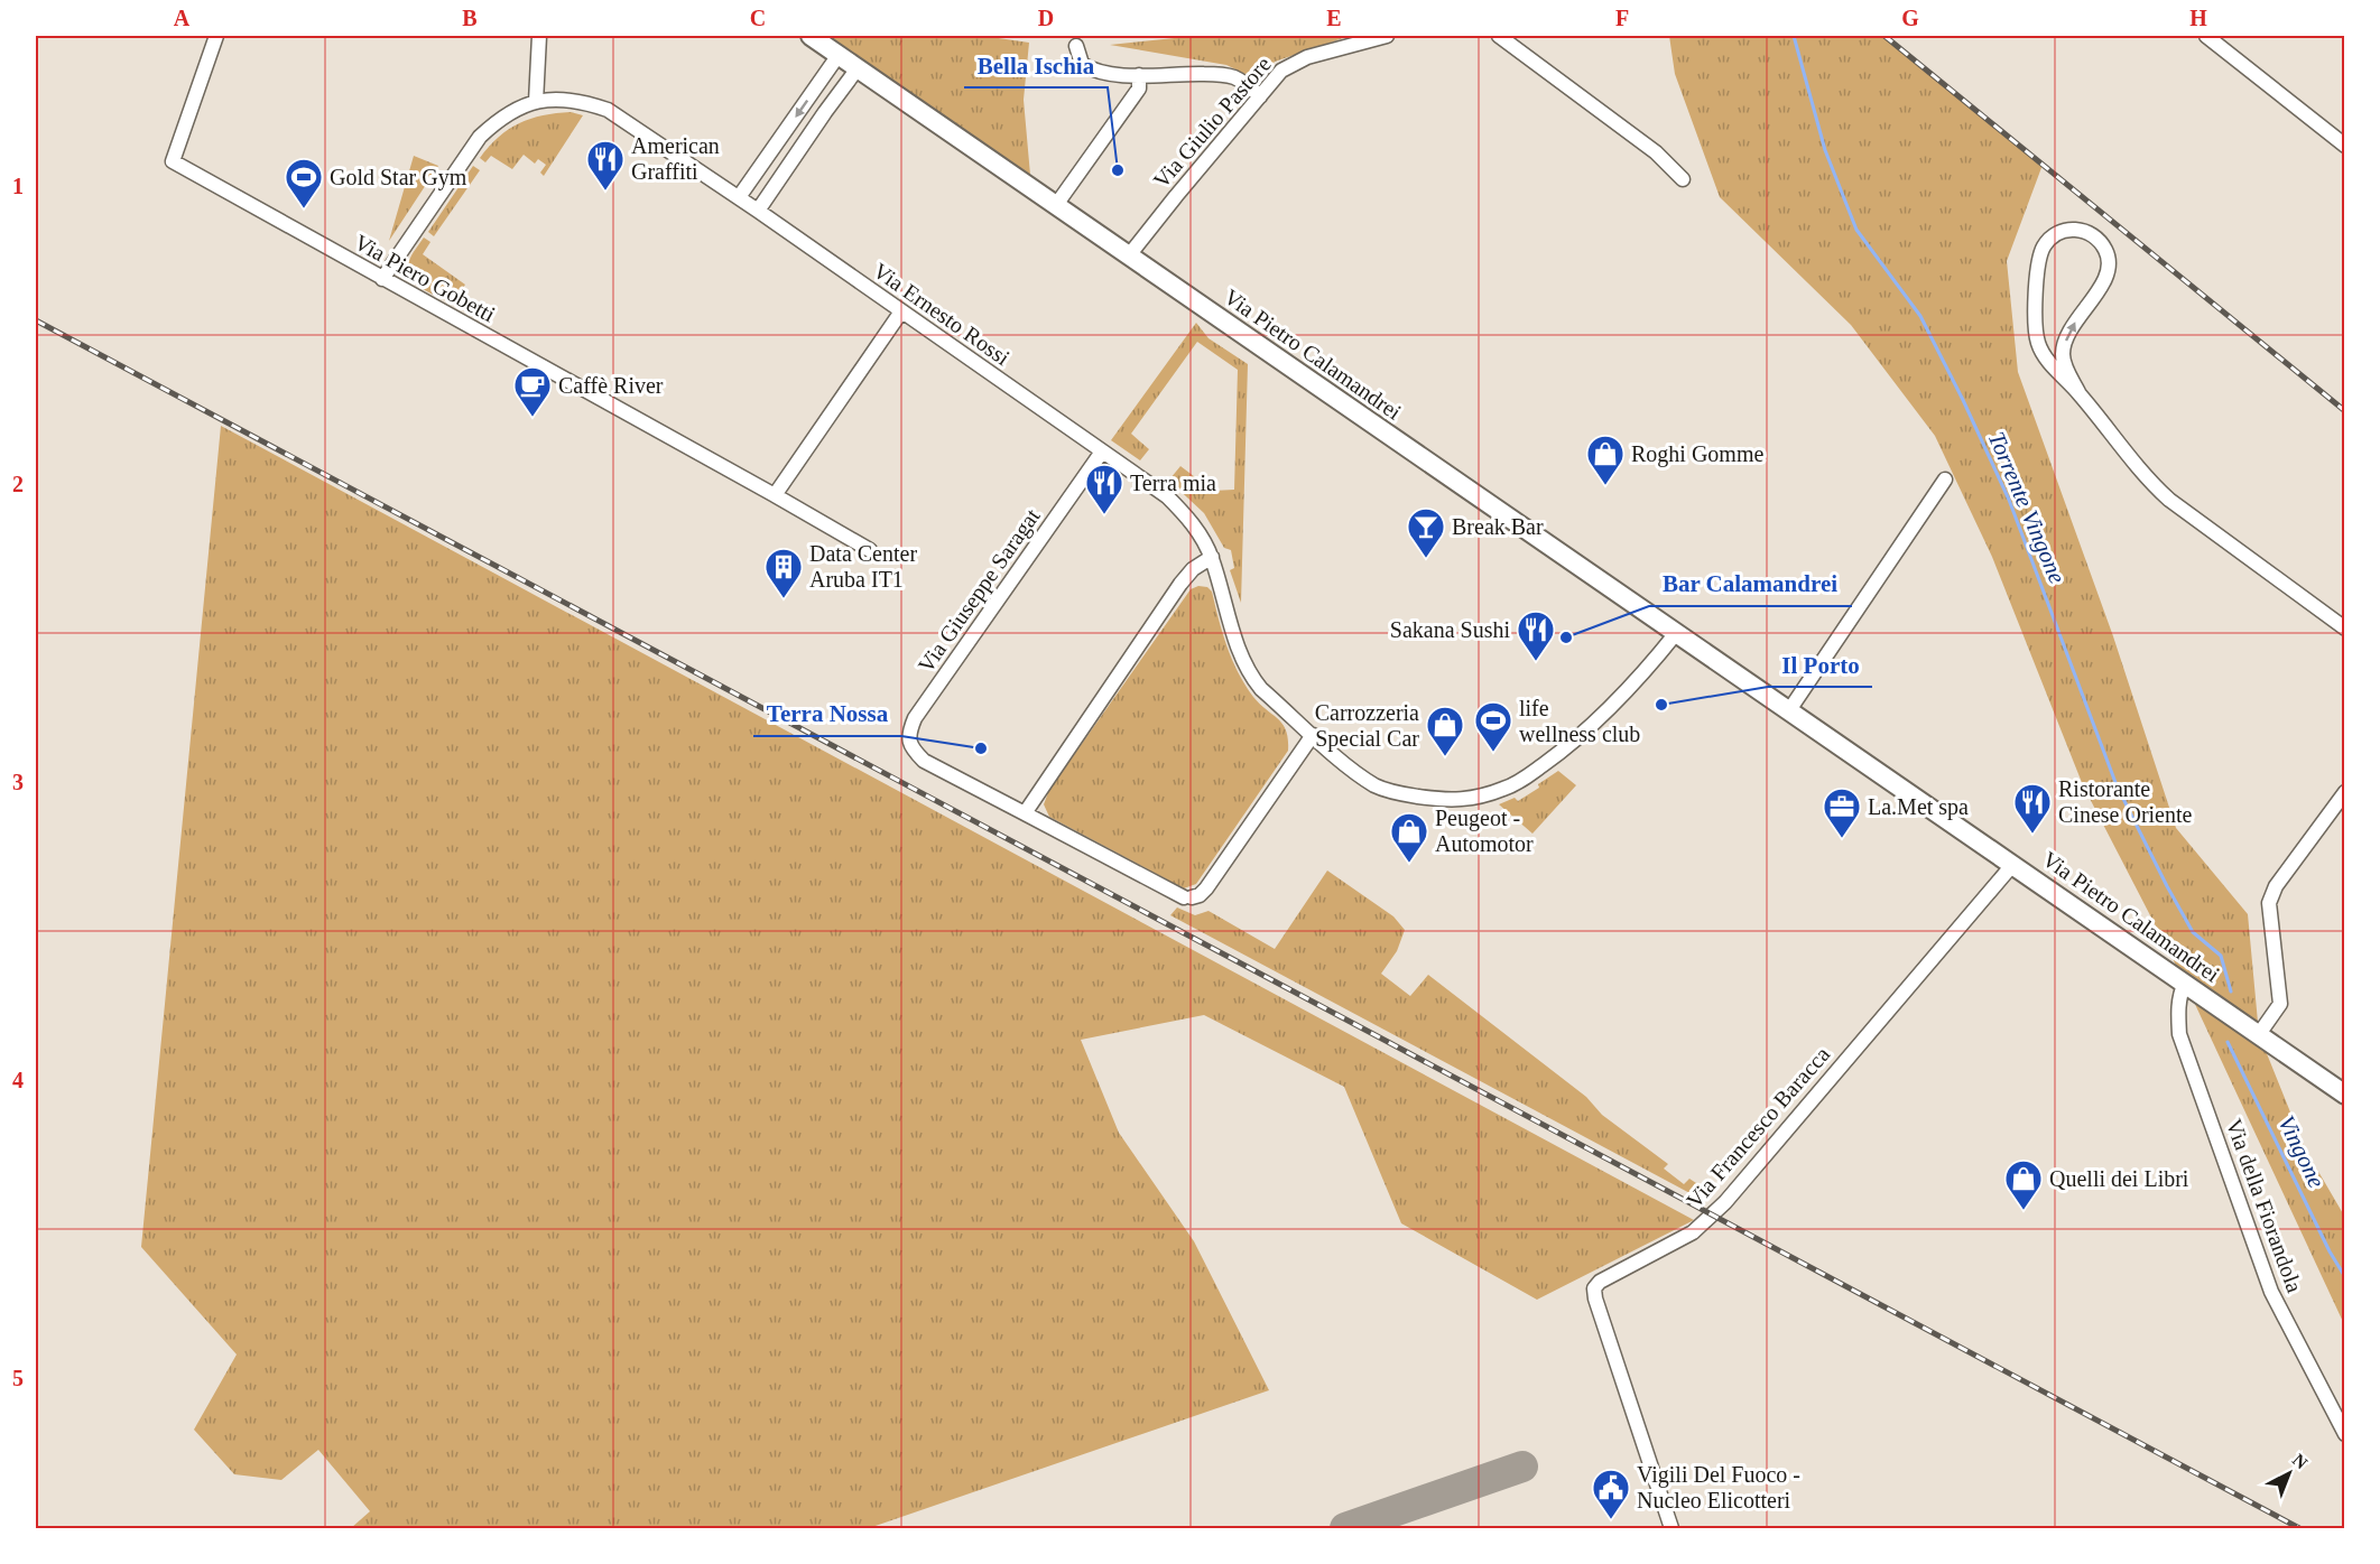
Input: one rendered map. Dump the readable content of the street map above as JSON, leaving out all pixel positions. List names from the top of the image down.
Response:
{
  "streets": {
    "main road": ["Via Pietro Calamandrei"],
    "street": [
      "Via Giulio Pastore",
      "Via Piero Gobetti",
      "Via Ernesto Rossi",
      "Via Giuseppe Saragat",
      "Via Francesco Baracca",
      "Via della Fiorandola"
    ]
  },
  "crossings": [
    ["Via Giulio Pastore", "Via Pietro Calamandrei"],
    ["Via Piero Gobetti", "Via Ernesto Rossi"],
    ["Via Ernesto Rossi", "Via Pietro Calamandrei"],
    ["Via Ernesto Rossi", "Via Giuseppe Saragat"],
    ["Via Pietro Calamandrei", "Via Francesco Baracca"],
    ["Via Pietro Calamandrei", "Via della Fiorandola"]
  ],
  "water": ["Torrente Vingone", "Vingone"],
  "places": {
    "other": [
      "Bella Ischia",
      "Bar Calamandrei",
      "Il Porto",
      "Terra Nossa"
    ],
    "restaurant": [
      "American Graffiti",
      "Terra mia",
      "Sakana Sushi",
      "Ristorante Cinese Oriente"
    ],
    "sports": ["Gold Star Gym", "life wellness club"],
    "cafe": ["Caffè River"],
    "shop": [
      "Roghi Gomme",
      "Carrozzeria Special Car",
      "Peugeot - Automotor",
      "Quelli dei Libri"
    ],
    "bar": ["Break Bar"],
    "building": ["Data Center Aruba IT1"],
    "office": ["La.Met spa"],
    "public building": ["Vigili Del Fuoco - Nucleo Elicotteri"]
  },
  "north": "top right",
  "grid": {
    "columns": [
      "A",
      "B",
      "C",
      "D",
      "E",
      "F",
      "G",
      "H"
    ],
    "rows": [
      "1",
      "2",
      "3",
      "4",
      "5"
    ]
  }
}
